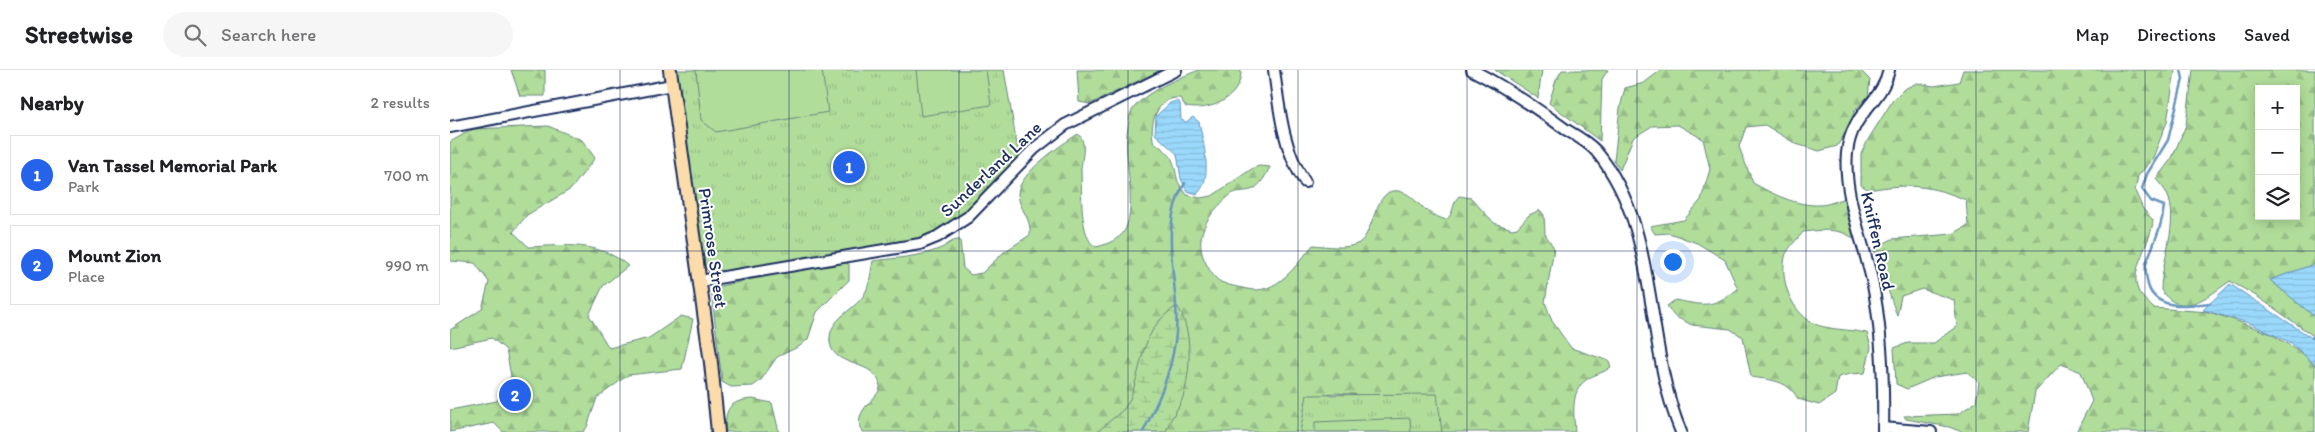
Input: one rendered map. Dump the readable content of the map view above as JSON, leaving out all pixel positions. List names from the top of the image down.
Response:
{
  "streets": {
    "main road": ["Primrose Street"],
    "street": ["Sunderland Lane", "Kniffen Road"]
  },
  "crossings": [
    ["Sunderland Lane", "Primrose Street"]
  ],
  "page": {
    "header": "Streetwise",
    "search": "Search here",
    "nav": ["Map", "Directions", "Saved"],
    "heading": ["Nearby", "2 results"],
    "map_buttons": ["+", "−"],
    "list": [
      {
        "mark": "1",
        "name": "Van Tassel Memorial Park",
        "note": "Park",
        "value": "700 m"
      },
      {
        "mark": "2",
        "name": "Mount Zion",
        "note": "Place",
        "value": "990 m"
      }
    ],
    "pins": ["1", "2"]
  }
}
